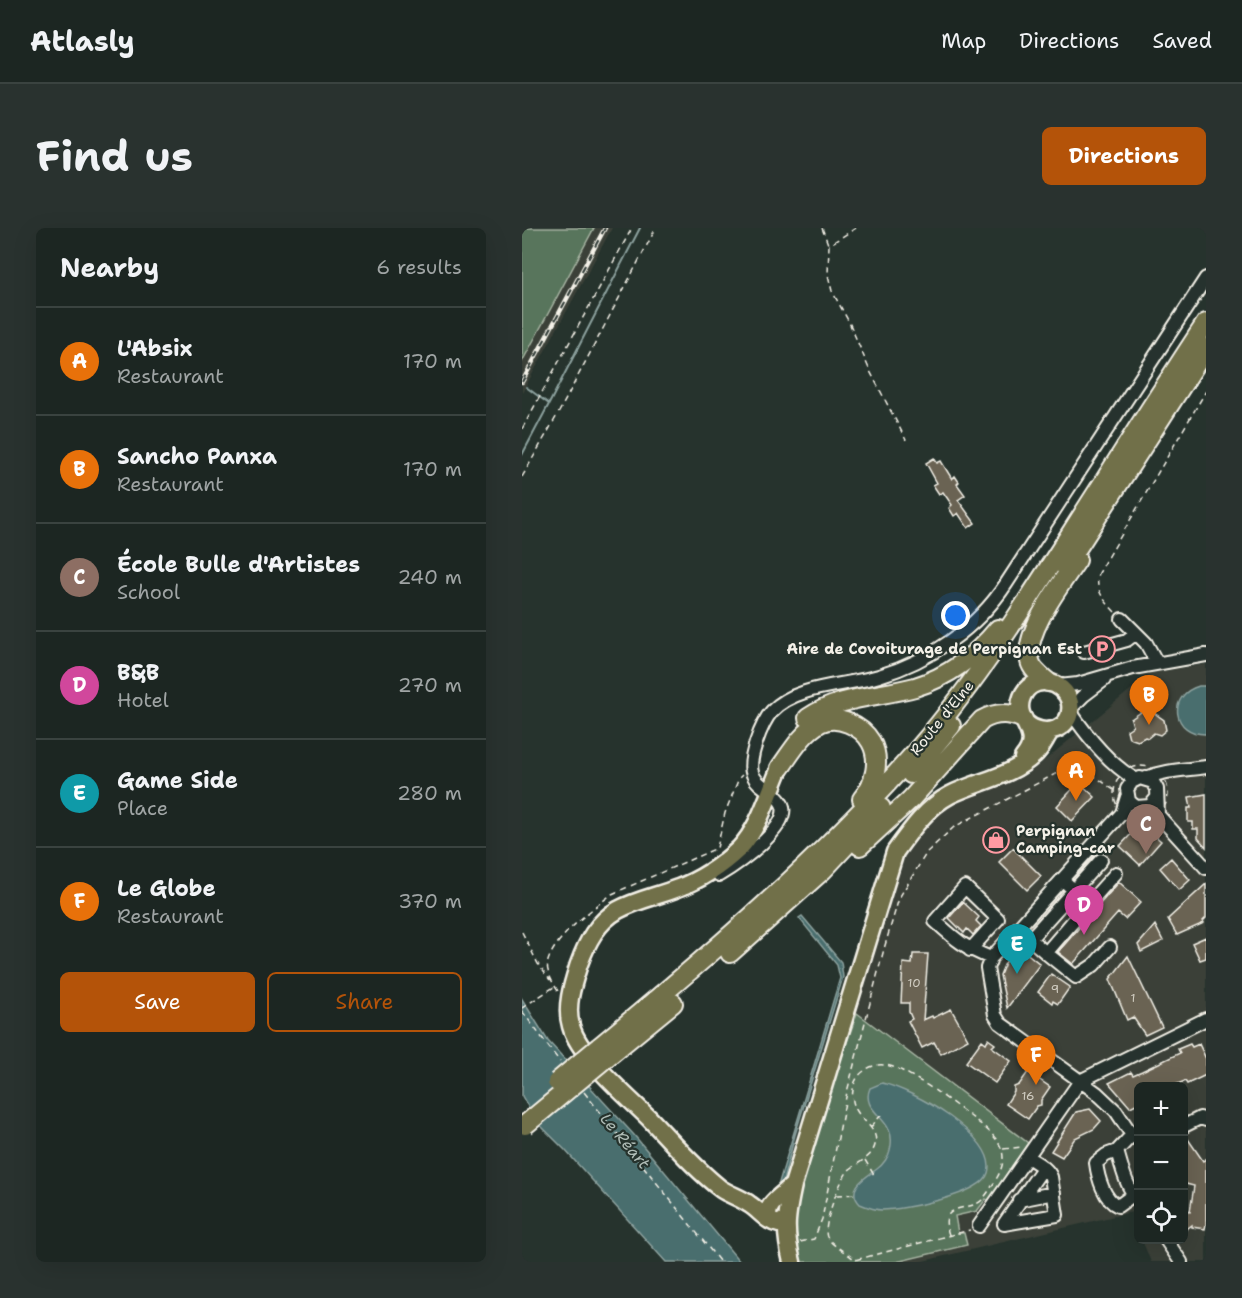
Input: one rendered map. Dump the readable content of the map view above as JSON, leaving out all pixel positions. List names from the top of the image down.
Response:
{
  "streets": {
    "highway": ["Route d'Elne"]
  },
  "water": ["Le Réart"],
  "places": {
    "parking": ["Aire de Covoiturage de Perpignan Est"],
    "shop": ["Perpignan Camping-car"]
  },
  "house_numbers": [
    "10",
    "9",
    "1",
    "16"
  ],
  "page": {
    "header": "Atlasly",
    "nav": ["Map", "Directions", "Saved"],
    "buttons": [
      "Directions",
      ["Save", "Share"]
    ],
    "title": "Find us",
    "heading": ["Nearby", "6 results"],
    "list": [
      {
        "mark": "A",
        "name": "L'Absix",
        "note": "Restaurant",
        "value": "170 m"
      },
      {
        "mark": "B",
        "name": "Sancho Panxa",
        "note": "Restaurant",
        "value": "170 m"
      },
      {
        "mark": "C",
        "name": "École Bulle d'Artistes",
        "note": "School",
        "value": "240 m"
      },
      {
        "mark": "D",
        "name": "B&B",
        "note": "Hotel",
        "value": "270 m"
      },
      {
        "mark": "E",
        "name": "Game Side",
        "note": "Place",
        "value": "280 m"
      },
      {
        "mark": "F",
        "name": "Le Globe",
        "note": "Restaurant",
        "value": "370 m"
      }
    ],
    "pins": [
      "B",
      "A",
      "C",
      "D",
      "E",
      "F"
    ],
    "map_buttons": ["+", "−"]
  }
}
